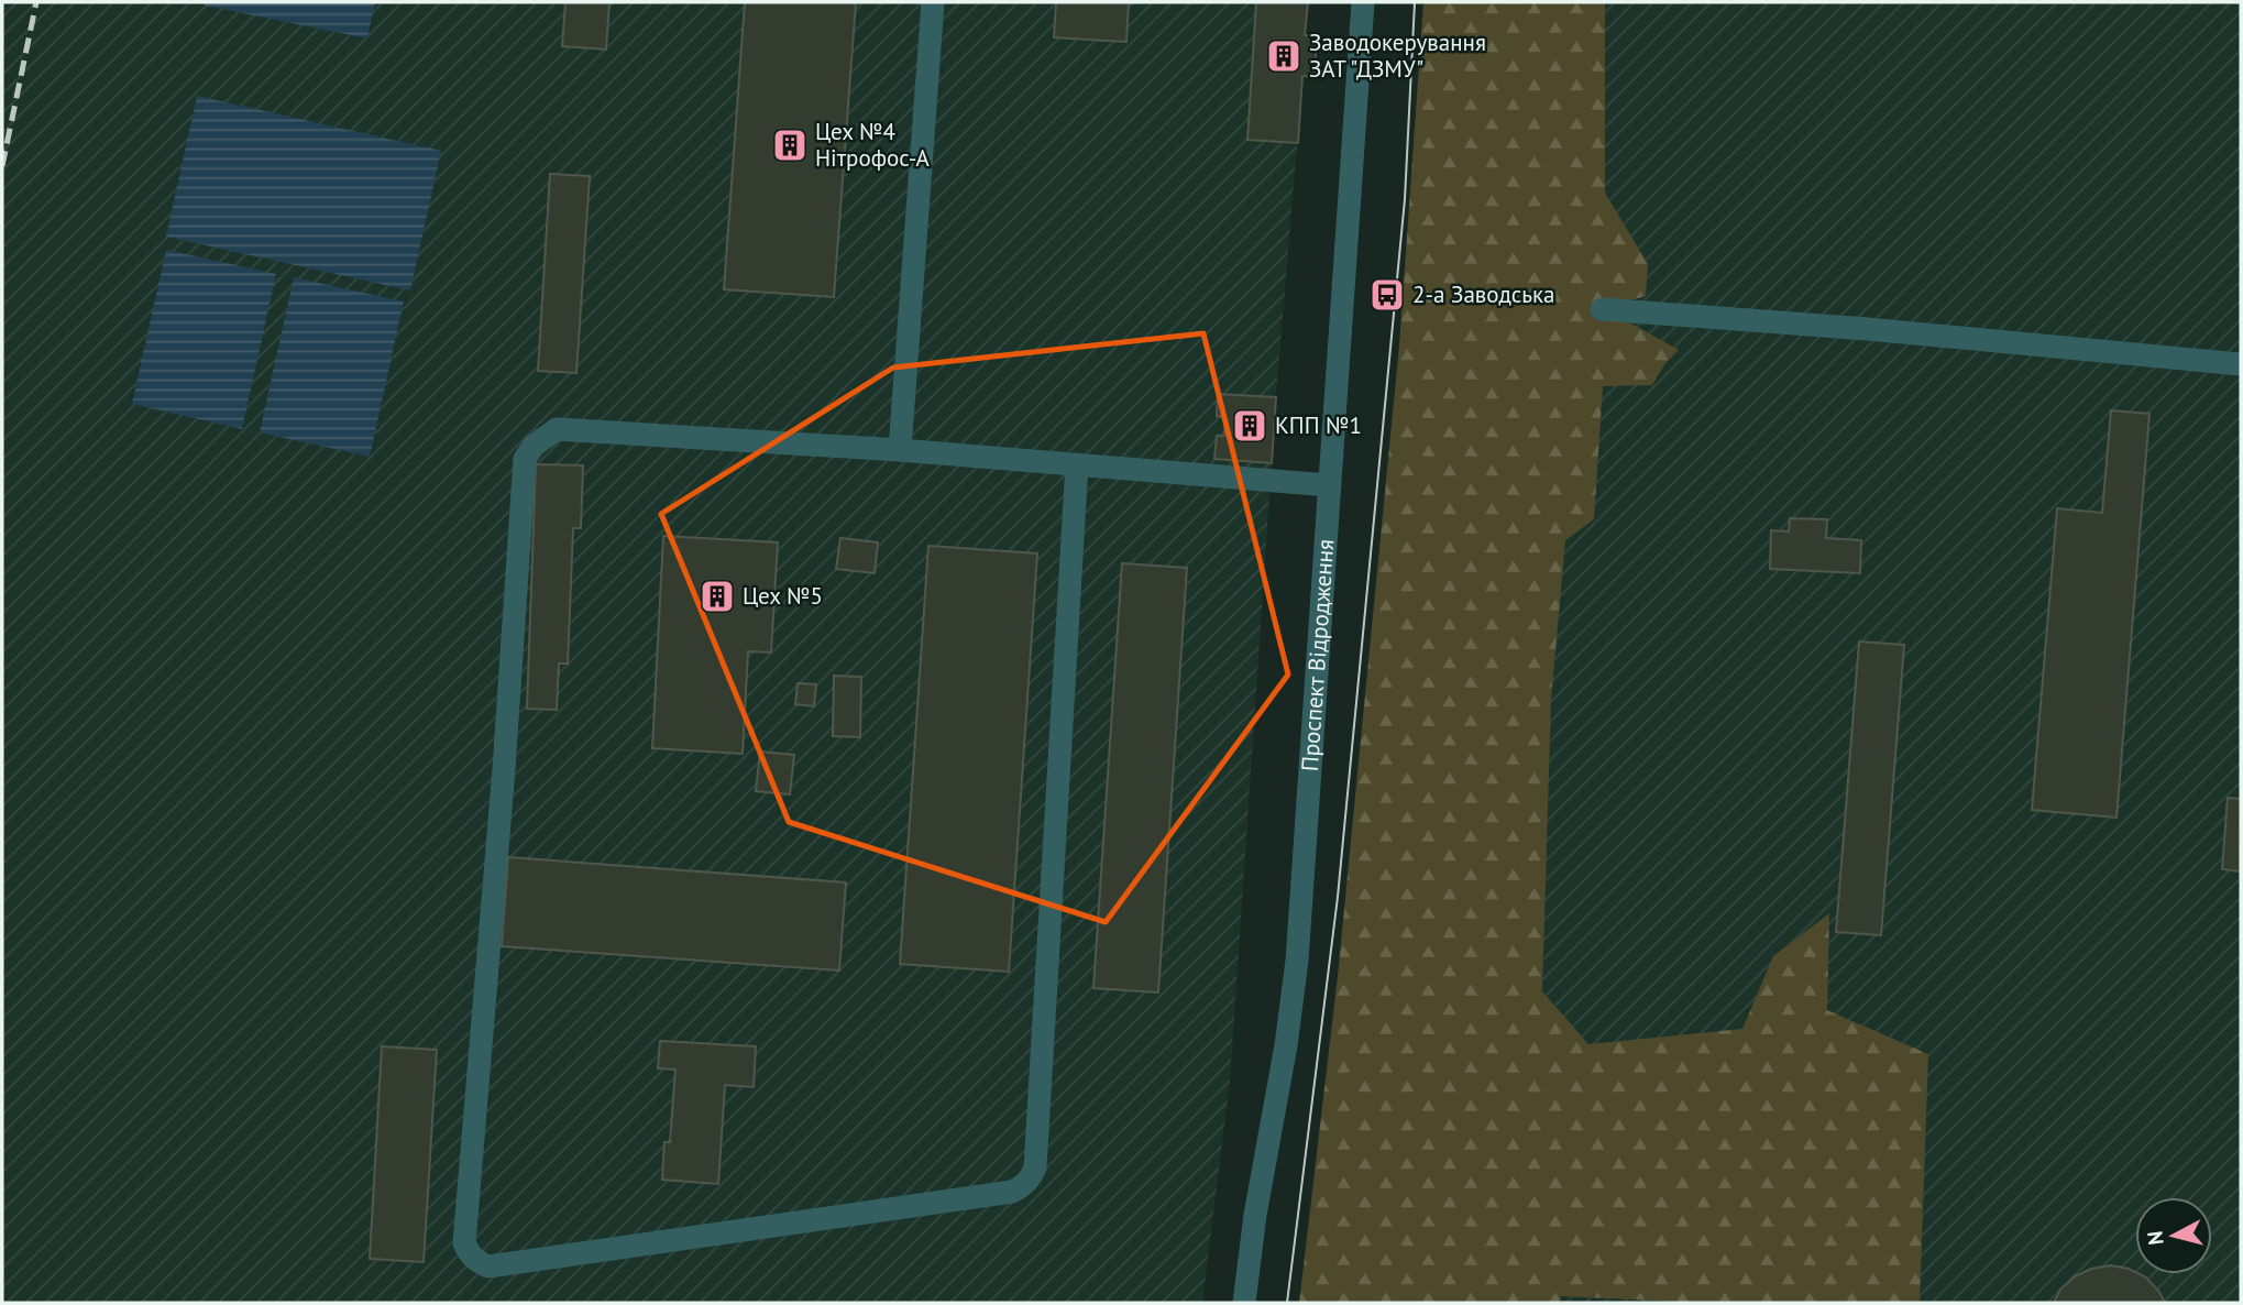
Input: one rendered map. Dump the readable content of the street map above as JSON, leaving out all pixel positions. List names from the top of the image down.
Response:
{
  "streets": {
    "street": ["Проспект Відродження"]
  },
  "places": {
    "building": [
      "Заводокерування ЗАТ \"ДЗМУ\"",
      "Цех №4 Нітрофос-А",
      "КПП №1",
      "Цех №5"
    ],
    "bus stop": ["2-а Заводська"]
  },
  "north": "left"
}
